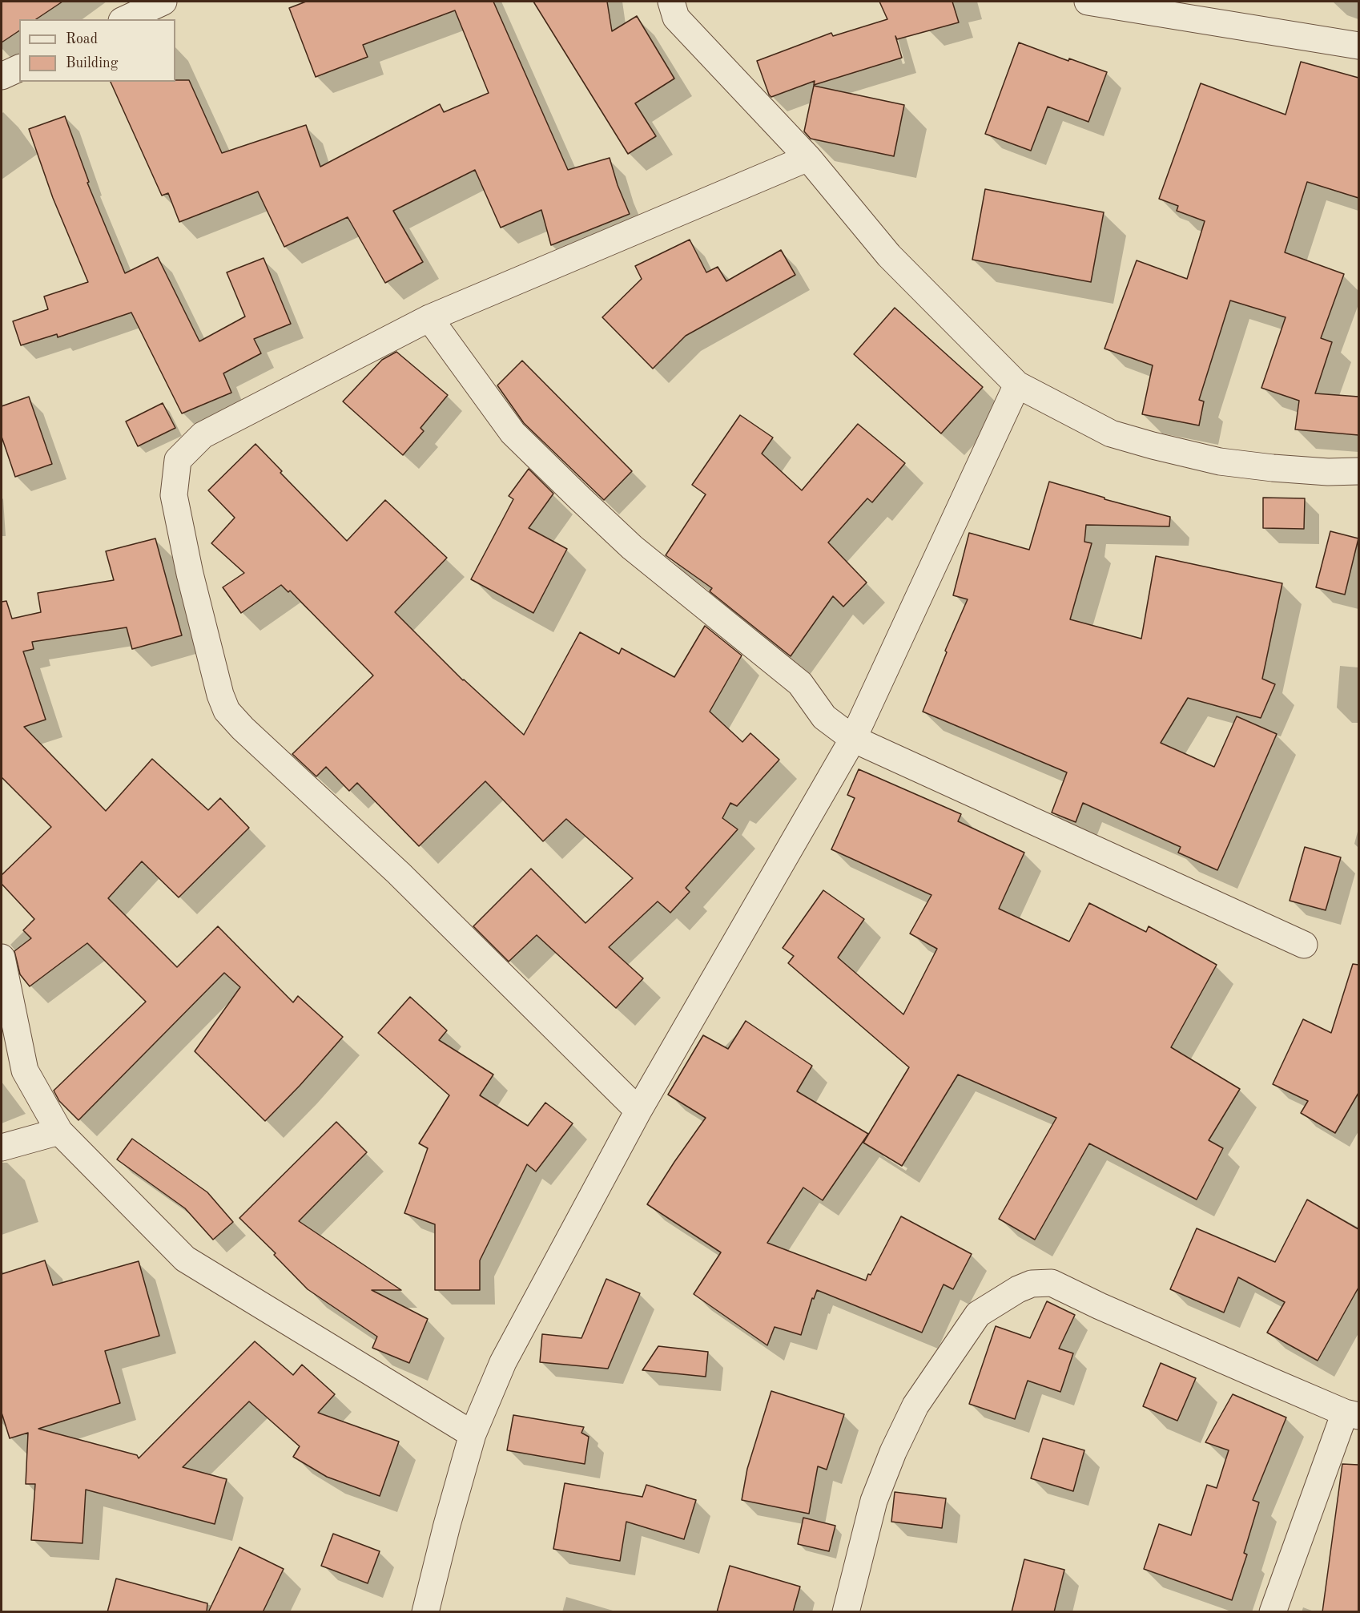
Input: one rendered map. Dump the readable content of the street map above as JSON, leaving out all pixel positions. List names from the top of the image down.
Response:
{
  "legend": ["Road", "Building"]
}
